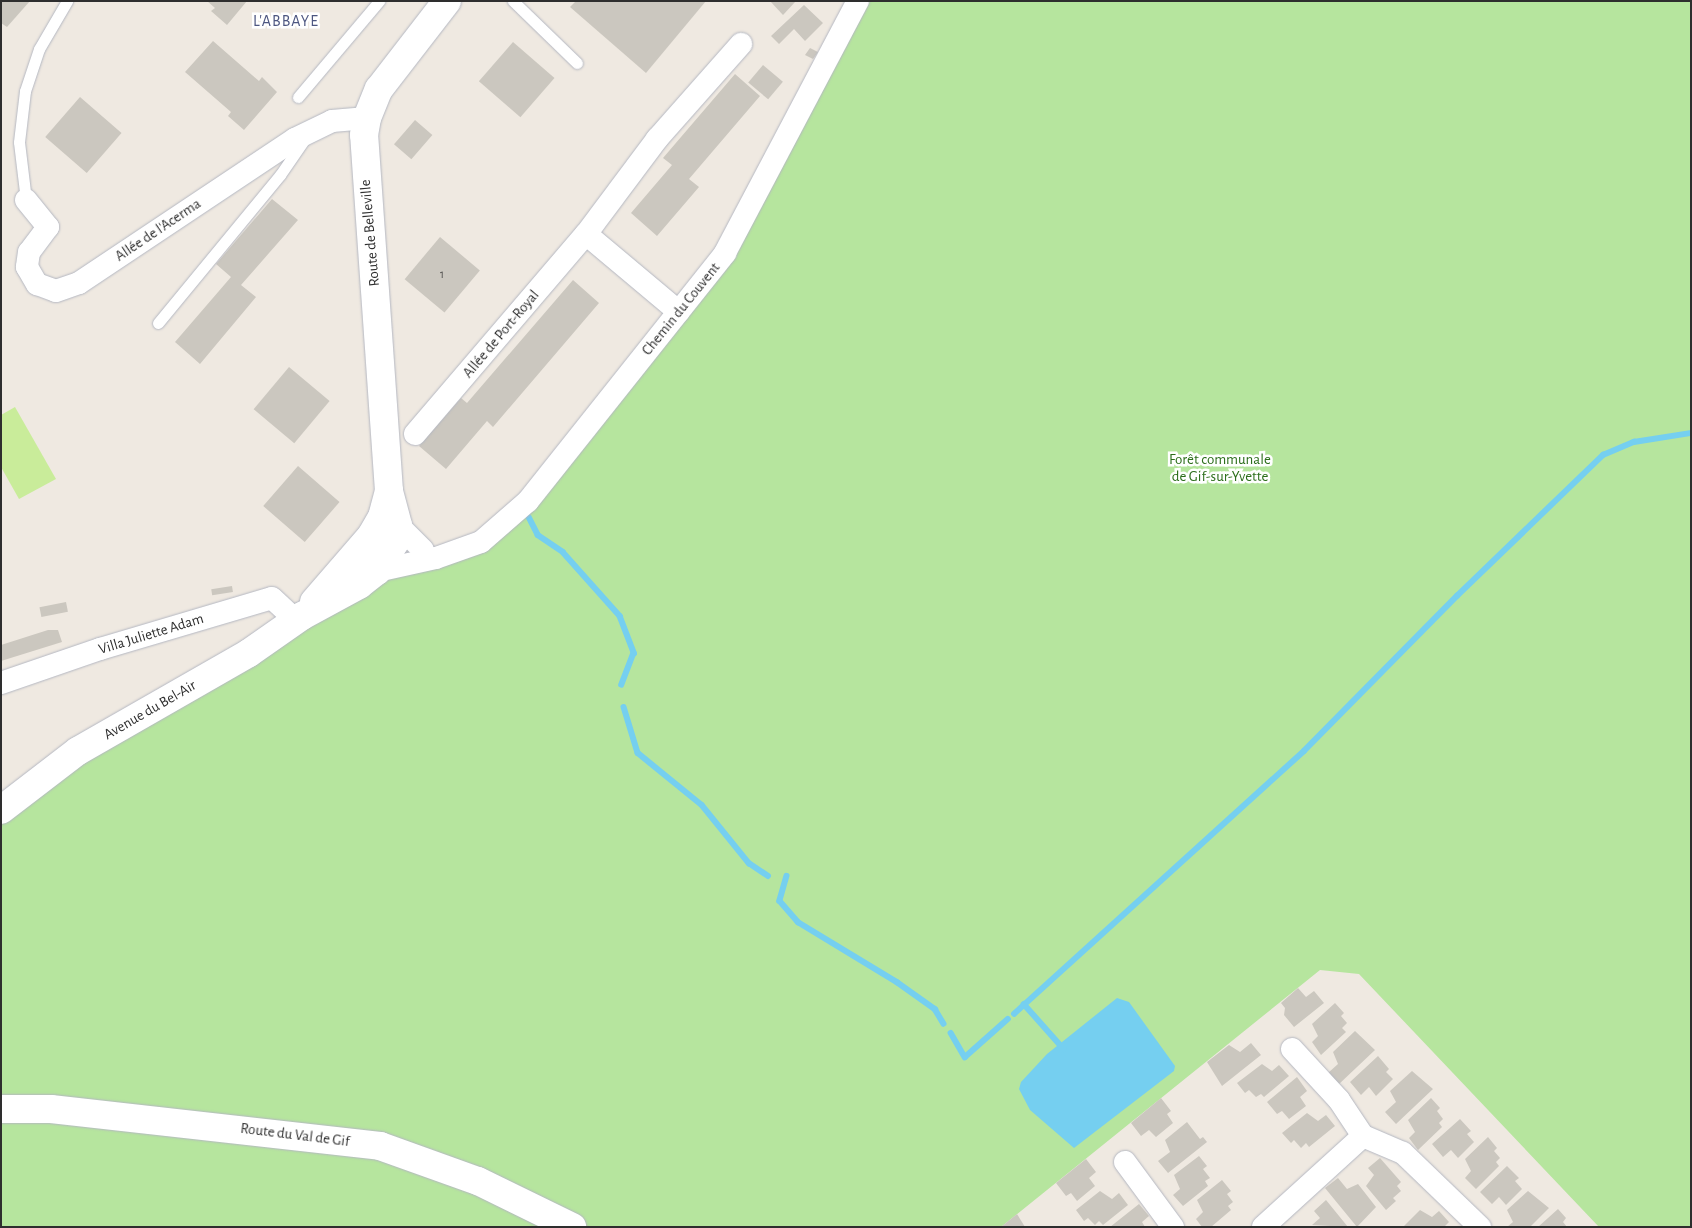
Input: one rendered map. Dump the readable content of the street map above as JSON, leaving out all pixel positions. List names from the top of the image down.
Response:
{
  "streets": {
    "street": [
      "Allée de l'Acerma",
      "Route de Belleville",
      "Chemin du Couvent",
      "Allée de Port-Royal",
      "Villa Juliette Adam",
      "Avenue du Bel-Air",
      "Route du Val de Gif"
    ]
  },
  "crossings": [
    ["Allée de l'Acerma", "Route de Belleville"],
    ["Route de Belleville", "Chemin du Couvent"],
    ["Route de Belleville", "Villa Juliette Adam"],
    ["Route de Belleville", "Avenue du Bel-Air"],
    ["Villa Juliette Adam", "Avenue du Bel-Air"]
  ],
  "districts": ["L'ABBAYE"],
  "parks": ["Forêt communale de Gif-sur-Yvette"],
  "house_numbers": ["1"]
}
